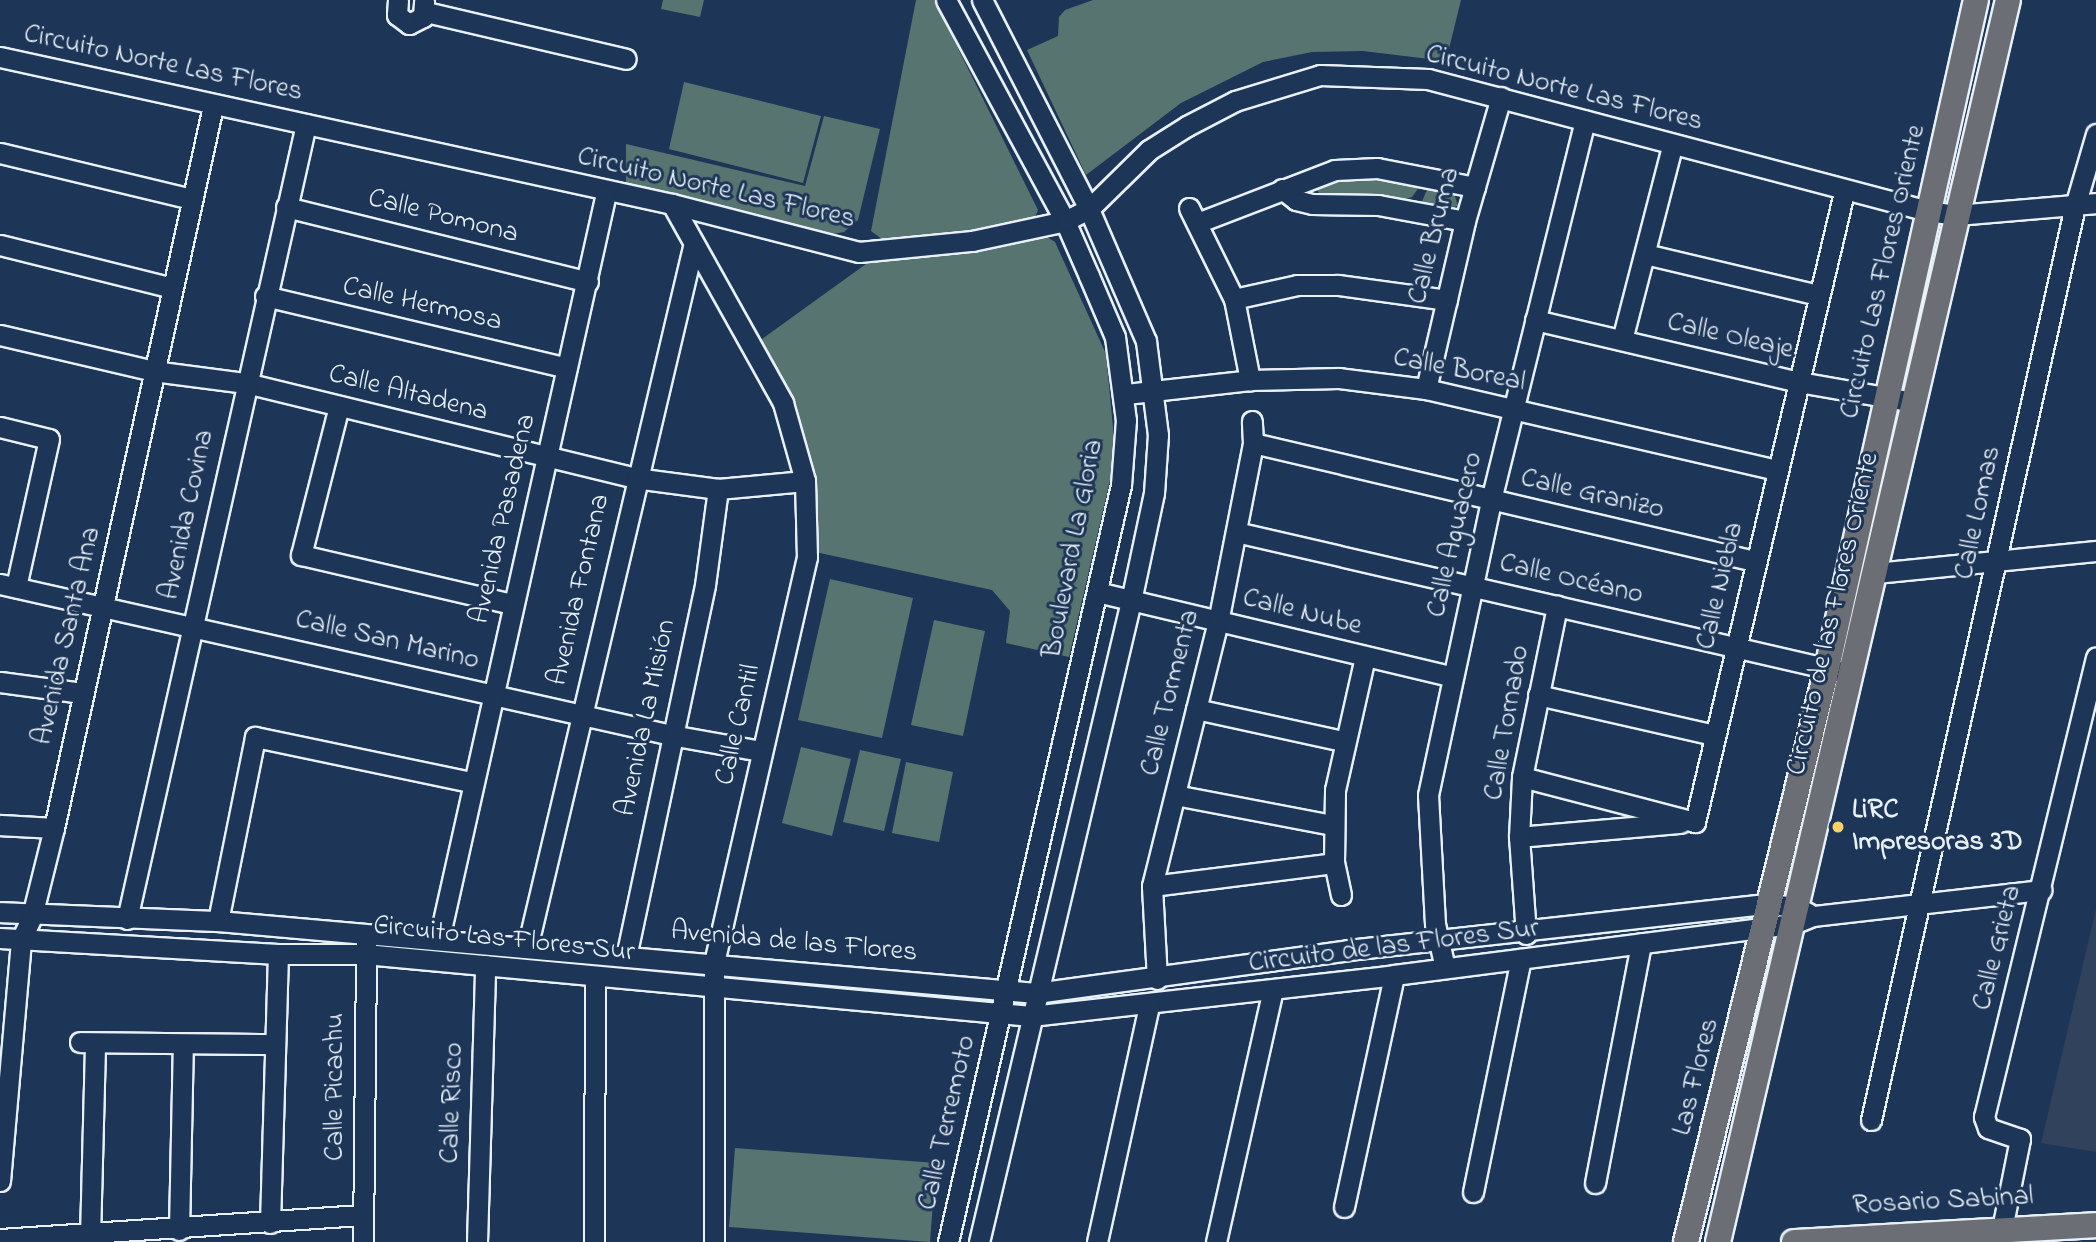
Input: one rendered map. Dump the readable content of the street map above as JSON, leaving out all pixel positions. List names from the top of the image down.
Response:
{
  "streets": {
    "main road": [
      "Circuito Las Flores Oriente",
      "Circuito de las Flores Oriente",
      "Las Flores",
      "Rosario Sabinal"
    ],
    "street": [
      "Circuito Norte Las Flores",
      "Calle Pomona",
      "Calle Bruma",
      "Calle Hermosa",
      "Calle Oleaje",
      "Calle Boreal",
      "Calle Altadena",
      "Calle Granizo",
      "Calle Lomas",
      "Avenida Covina",
      "Avenida Pasadena",
      "Calle Aguacero",
      "Boulevard La Gloria",
      "Calle Océano",
      "Calle Niebla",
      "Avenida Fontana",
      "Calle Nube",
      "Avenida Santa Ana",
      "Calle San Marino",
      "Calle Tormenta",
      "Avenida La Misión",
      "Calle Tornado",
      "Calle Cantil",
      "Circuito Las Flores Sur",
      "Avenida de las Flores",
      "Circuito de las Flores Sur",
      "Calle Grieta",
      "Calle Picachu",
      "Calle Risco",
      "Calle Terremoto"
    ]
  },
  "crossings": [
    ["Circuito Norte Las Flores", "Calle Bruma"],
    ["Circuito Norte Las Flores", "Circuito Las Flores Oriente"],
    ["Circuito Norte Las Flores", "Calle Lomas"],
    ["Circuito Norte Las Flores", "Avenida Covina"],
    ["Circuito Norte Las Flores", "Avenida Pasadena"],
    ["Circuito Norte Las Flores", "Calle Aguacero"],
    ["Circuito Norte Las Flores", "Boulevard La Gloria"],
    ["Circuito Norte Las Flores", "Calle Niebla"],
    ["Circuito Norte Las Flores", "Circuito de las Flores Oriente"],
    ["Circuito Norte Las Flores", "Avenida Santa Ana"],
    ["Circuito Norte Las Flores", "Calle Cantil"],
    ["Calle Pomona", "Avenida Covina"],
    ["Calle Pomona", "Avenida Pasadena"],
    ["Calle Bruma", "Calle Boreal"],
    ["Circuito Las Flores Oriente", "Calle Oleaje"],
    ["Circuito Las Flores Oriente", "Calle Océano"],
    ["Circuito Las Flores Oriente", "Circuito de las Flores Sur"],
    ["Circuito Las Flores Oriente", "Las Flores"],
    ["Calle Hermosa", "Avenida Covina"],
    ["Calle Hermosa", "Avenida Pasadena"],
    ["Calle Oleaje", "Calle Aguacero"],
    ["Calle Oleaje", "Calle Niebla"],
    ["Calle Oleaje", "Circuito de las Flores Oriente"],
    ["Calle Boreal", "Calle Aguacero"],
    ["Calle Boreal", "Boulevard La Gloria"],
    ["Calle Boreal", "Calle Niebla"],
    ["Calle Altadena", "Avenida Covina"],
    ["Calle Altadena", "Avenida Pasadena"],
    ["Calle Altadena", "Avenida Fontana"],
    ["Calle Altadena", "Avenida Santa Ana"],
    ["Calle Altadena", "Avenida La Misión"],
    ["Calle Altadena", "Calle Cantil"],
    ["Calle Granizo", "Calle Aguacero"],
    ["Calle Granizo", "Calle Niebla"],
    ["Calle Granizo", "Calle Tormenta"],
    ["Avenida Covina", "Calle San Marino"],
    ["Avenida Covina", "Circuito Las Flores Sur"],
    ["Avenida Pasadena", "Calle San Marino"],
    ["Avenida Pasadena", "Avenida de las Flores"],
    ["Calle Aguacero", "Calle Océano"],
    ["Calle Aguacero", "Calle Nube"],
    ["Calle Aguacero", "Circuito de las Flores Sur"],
    ["Boulevard La Gloria", "Calle Nube"],
    ["Boulevard La Gloria", "Circuito Las Flores Sur"],
    ["Boulevard La Gloria", "Avenida de las Flores"],
    ["Boulevard La Gloria", "Circuito de las Flores Sur"],
    ["Boulevard La Gloria", "Calle Terremoto"],
    ["Calle Océano", "Calle Niebla"],
    ["Calle Océano", "Circuito de las Flores Oriente"],
    ["Calle Océano", "Calle Tormenta"],
    ["Calle Océano", "Calle Tornado"],
    ["Avenida Fontana", "Calle San Marino"],
    ["Avenida Fontana", "Calle Cantil"],
    ["Avenida Fontana", "Avenida de las Flores"],
    ["Calle Nube", "Calle Tormenta"],
    ["Avenida Santa Ana", "Calle San Marino"],
    ["Avenida Santa Ana", "Circuito Las Flores Sur"],
    ["Calle San Marino", "Avenida La Misión"],
    ["Calle San Marino", "Calle Cantil"],
    ["Avenida La Misión", "Avenida de las Flores"],
    ["Calle Cantil", "Circuito Las Flores Sur"],
    ["Calle Cantil", "Avenida de las Flores"],
    ["Circuito Las Flores Sur", "Avenida de las Flores"],
    ["Circuito Las Flores Sur", "Circuito de las Flores Sur"],
    ["Circuito Las Flores Sur", "Calle Picachu"],
    ["Circuito Las Flores Sur", "Calle Risco"],
    ["Circuito Las Flores Sur", "Calle Terremoto"],
    ["Avenida de las Flores", "Calle Picachu"],
    ["Circuito de las Flores Sur", "Las Flores"],
    ["Circuito de las Flores Sur", "Calle Terremoto"],
    ["Calle Grieta", "Rosario Sabinal"]
  ],
  "places": ["LiRC Impresoras 3D"]
}
